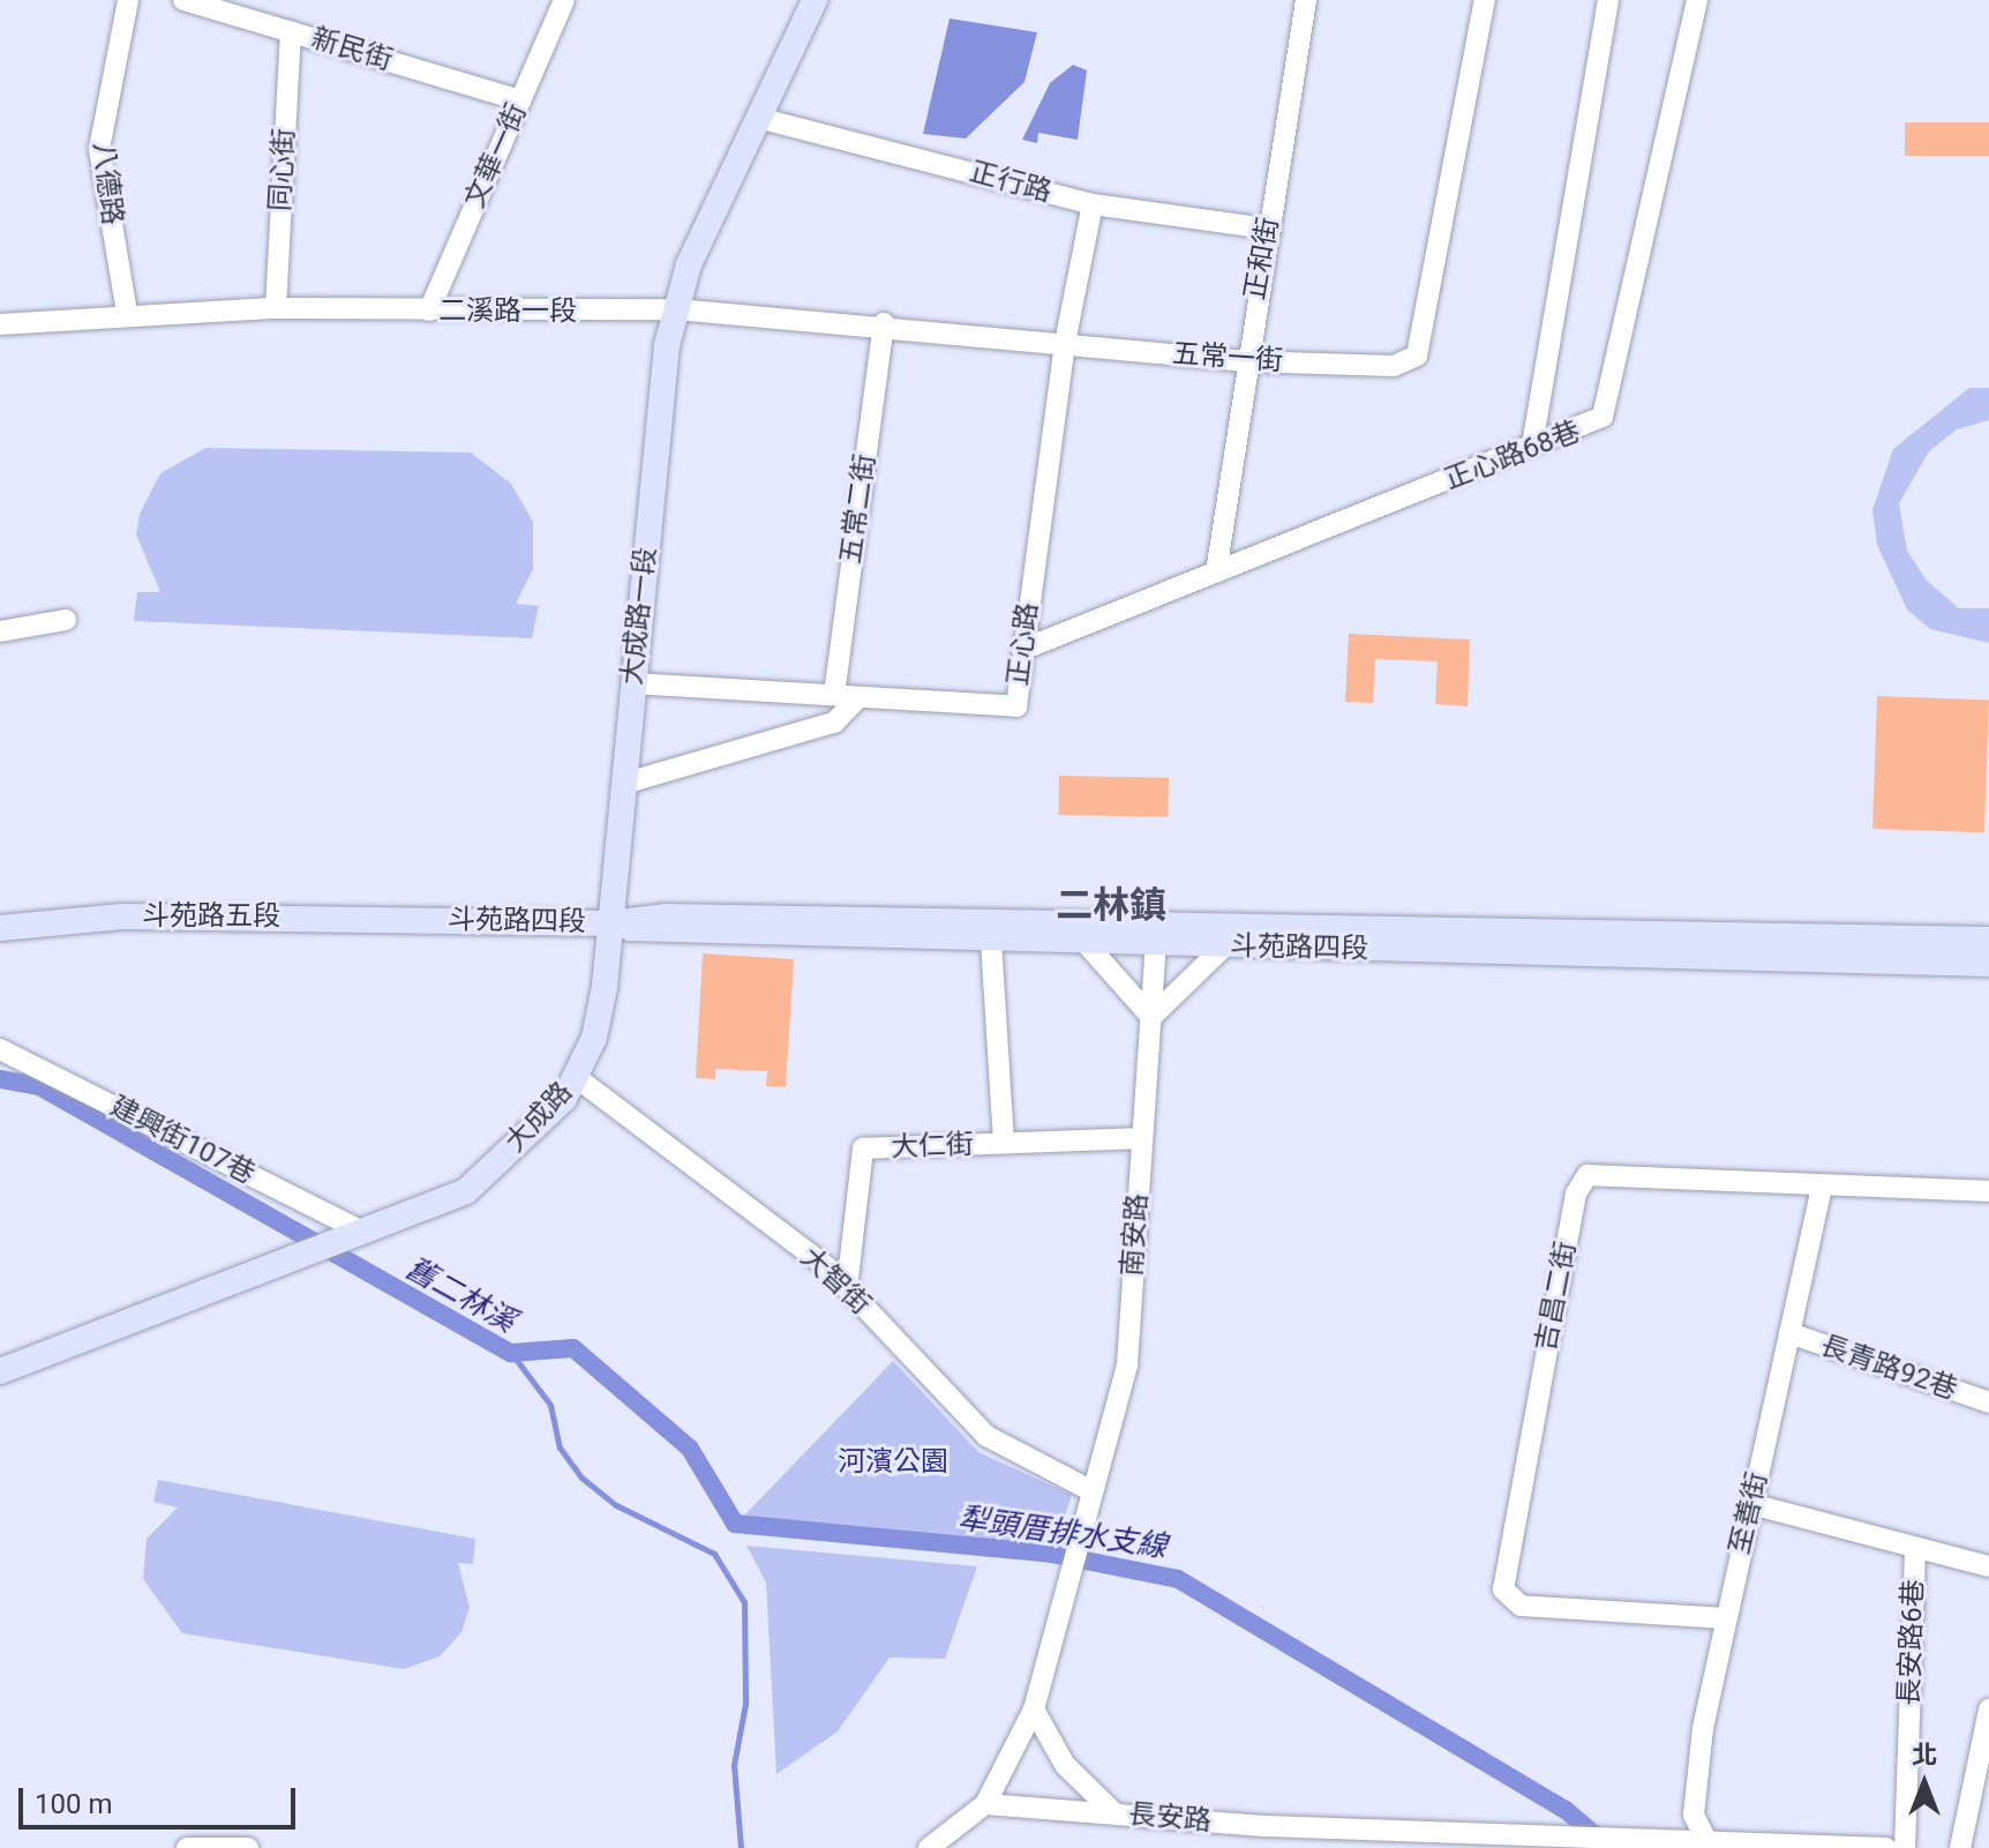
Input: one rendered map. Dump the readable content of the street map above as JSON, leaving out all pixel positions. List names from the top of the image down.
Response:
{
  "streets": {
    "main road": [
      "大成路一段",
      "斗苑路五段",
      "斗苑路四段",
      "大成路"
    ],
    "street": [
      "新民街",
      "文華一街",
      "同心街",
      "正行路",
      "八德路",
      "正和街",
      "二溪路一段",
      "五常一街",
      "正心路68巷",
      "五常二街",
      "正心路",
      "建興街107巷",
      "大仁街",
      "南安路",
      "大智街",
      "吉昌二街",
      "長青路92巷",
      "至善街",
      "長安路6巷",
      "長安路"
    ]
  },
  "crossings": [
    ["新民街", "文華一街"],
    ["新民街", "同心街"],
    ["文華一街", "二溪路一段"],
    ["同心街", "二溪路一段"],
    ["正行路", "正和街"],
    ["正行路", "正心路"],
    ["八德路", "二溪路一段"],
    ["正和街", "五常一街"],
    ["正和街", "正心路68巷"],
    ["二溪路一段", "五常一街"],
    ["二溪路一段", "大成路一段"],
    ["五常一街", "五常二街"],
    ["五常一街", "大成路一段"],
    ["五常一街", "正心路"],
    ["正心路68巷", "正心路"],
    ["五常二街", "正心路"],
    ["大成路一段", "正心路"],
    ["大成路一段", "斗苑路四段"],
    ["大成路一段", "大成路"],
    ["斗苑路五段", "斗苑路四段"],
    ["斗苑路四段", "大成路"],
    ["斗苑路四段", "南安路"],
    ["大成路", "建興街107巷"],
    ["大成路", "大智街"],
    ["大仁街", "南安路"],
    ["大仁街", "大智街"],
    ["南安路", "大智街"],
    ["吉昌二街", "至善街"],
    ["長青路92巷", "至善街"],
    ["至善街", "長安路"]
  ],
  "districts": ["二林鎮"],
  "water": ["舊二林溪", "犁頭厝排水支線"],
  "parks": ["河濱公園"],
  "scale_bar": "100 m",
  "north": "top"
}
